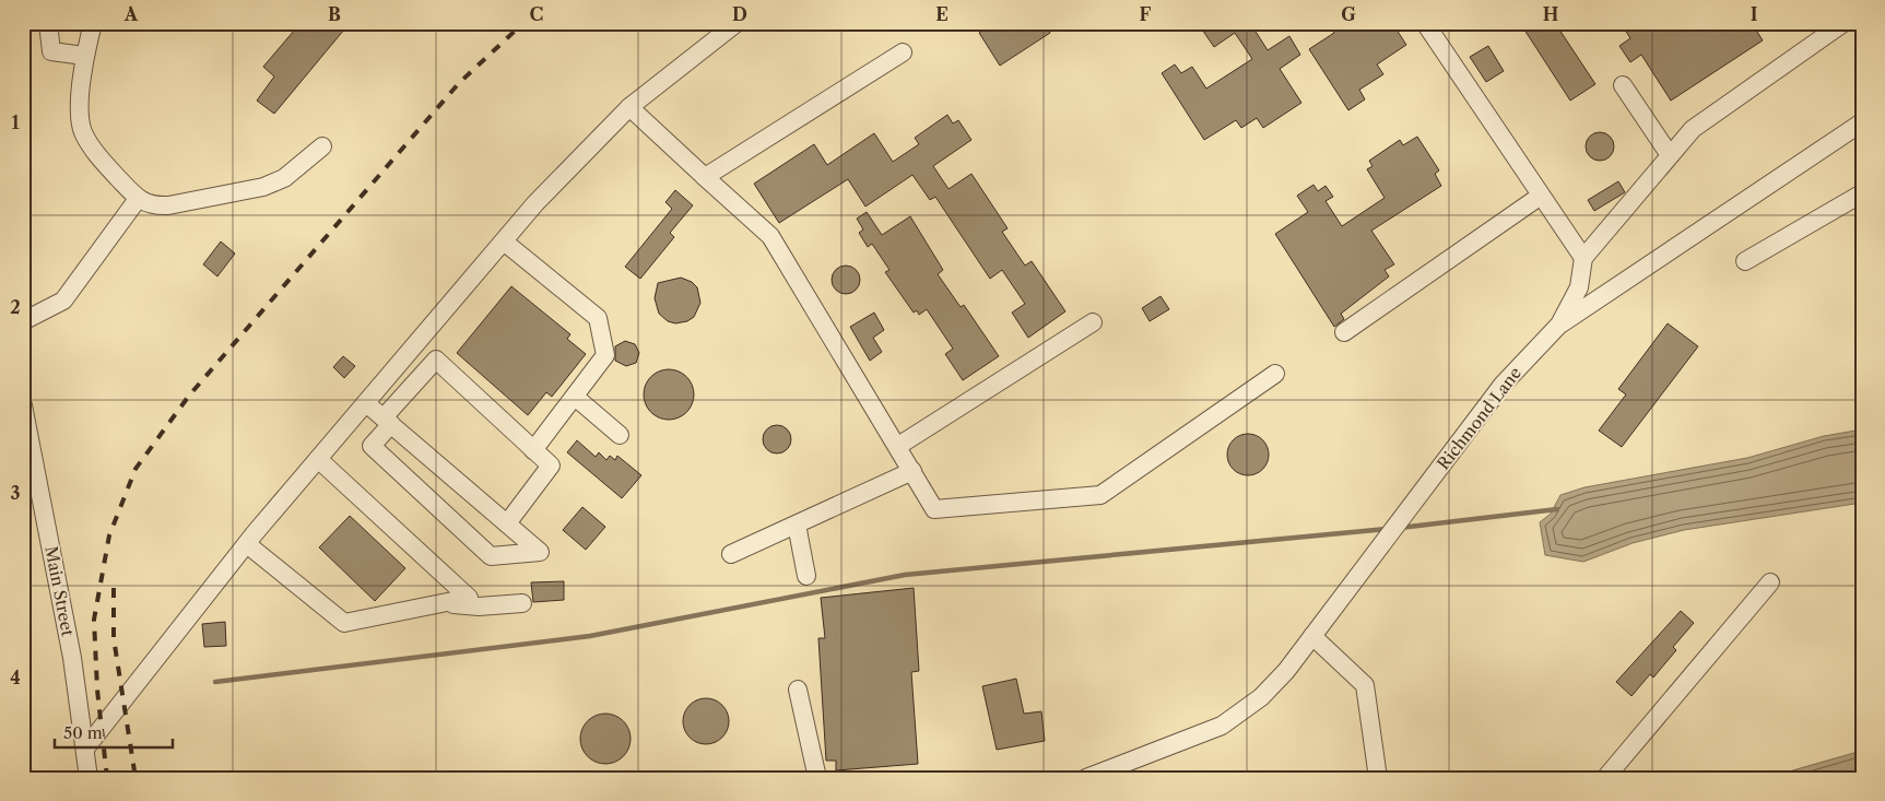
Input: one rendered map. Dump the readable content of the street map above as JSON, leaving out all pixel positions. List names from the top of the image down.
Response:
{
  "streets": {
    "lane": ["Richmond Lane", "Main Street"]
  },
  "scale_bar": "50 m",
  "grid": {
    "columns": [
      "A",
      "B",
      "C",
      "D",
      "E",
      "F",
      "G",
      "H",
      "I"
    ],
    "rows": [
      "1",
      "2",
      "3",
      "4"
    ]
  }
}
